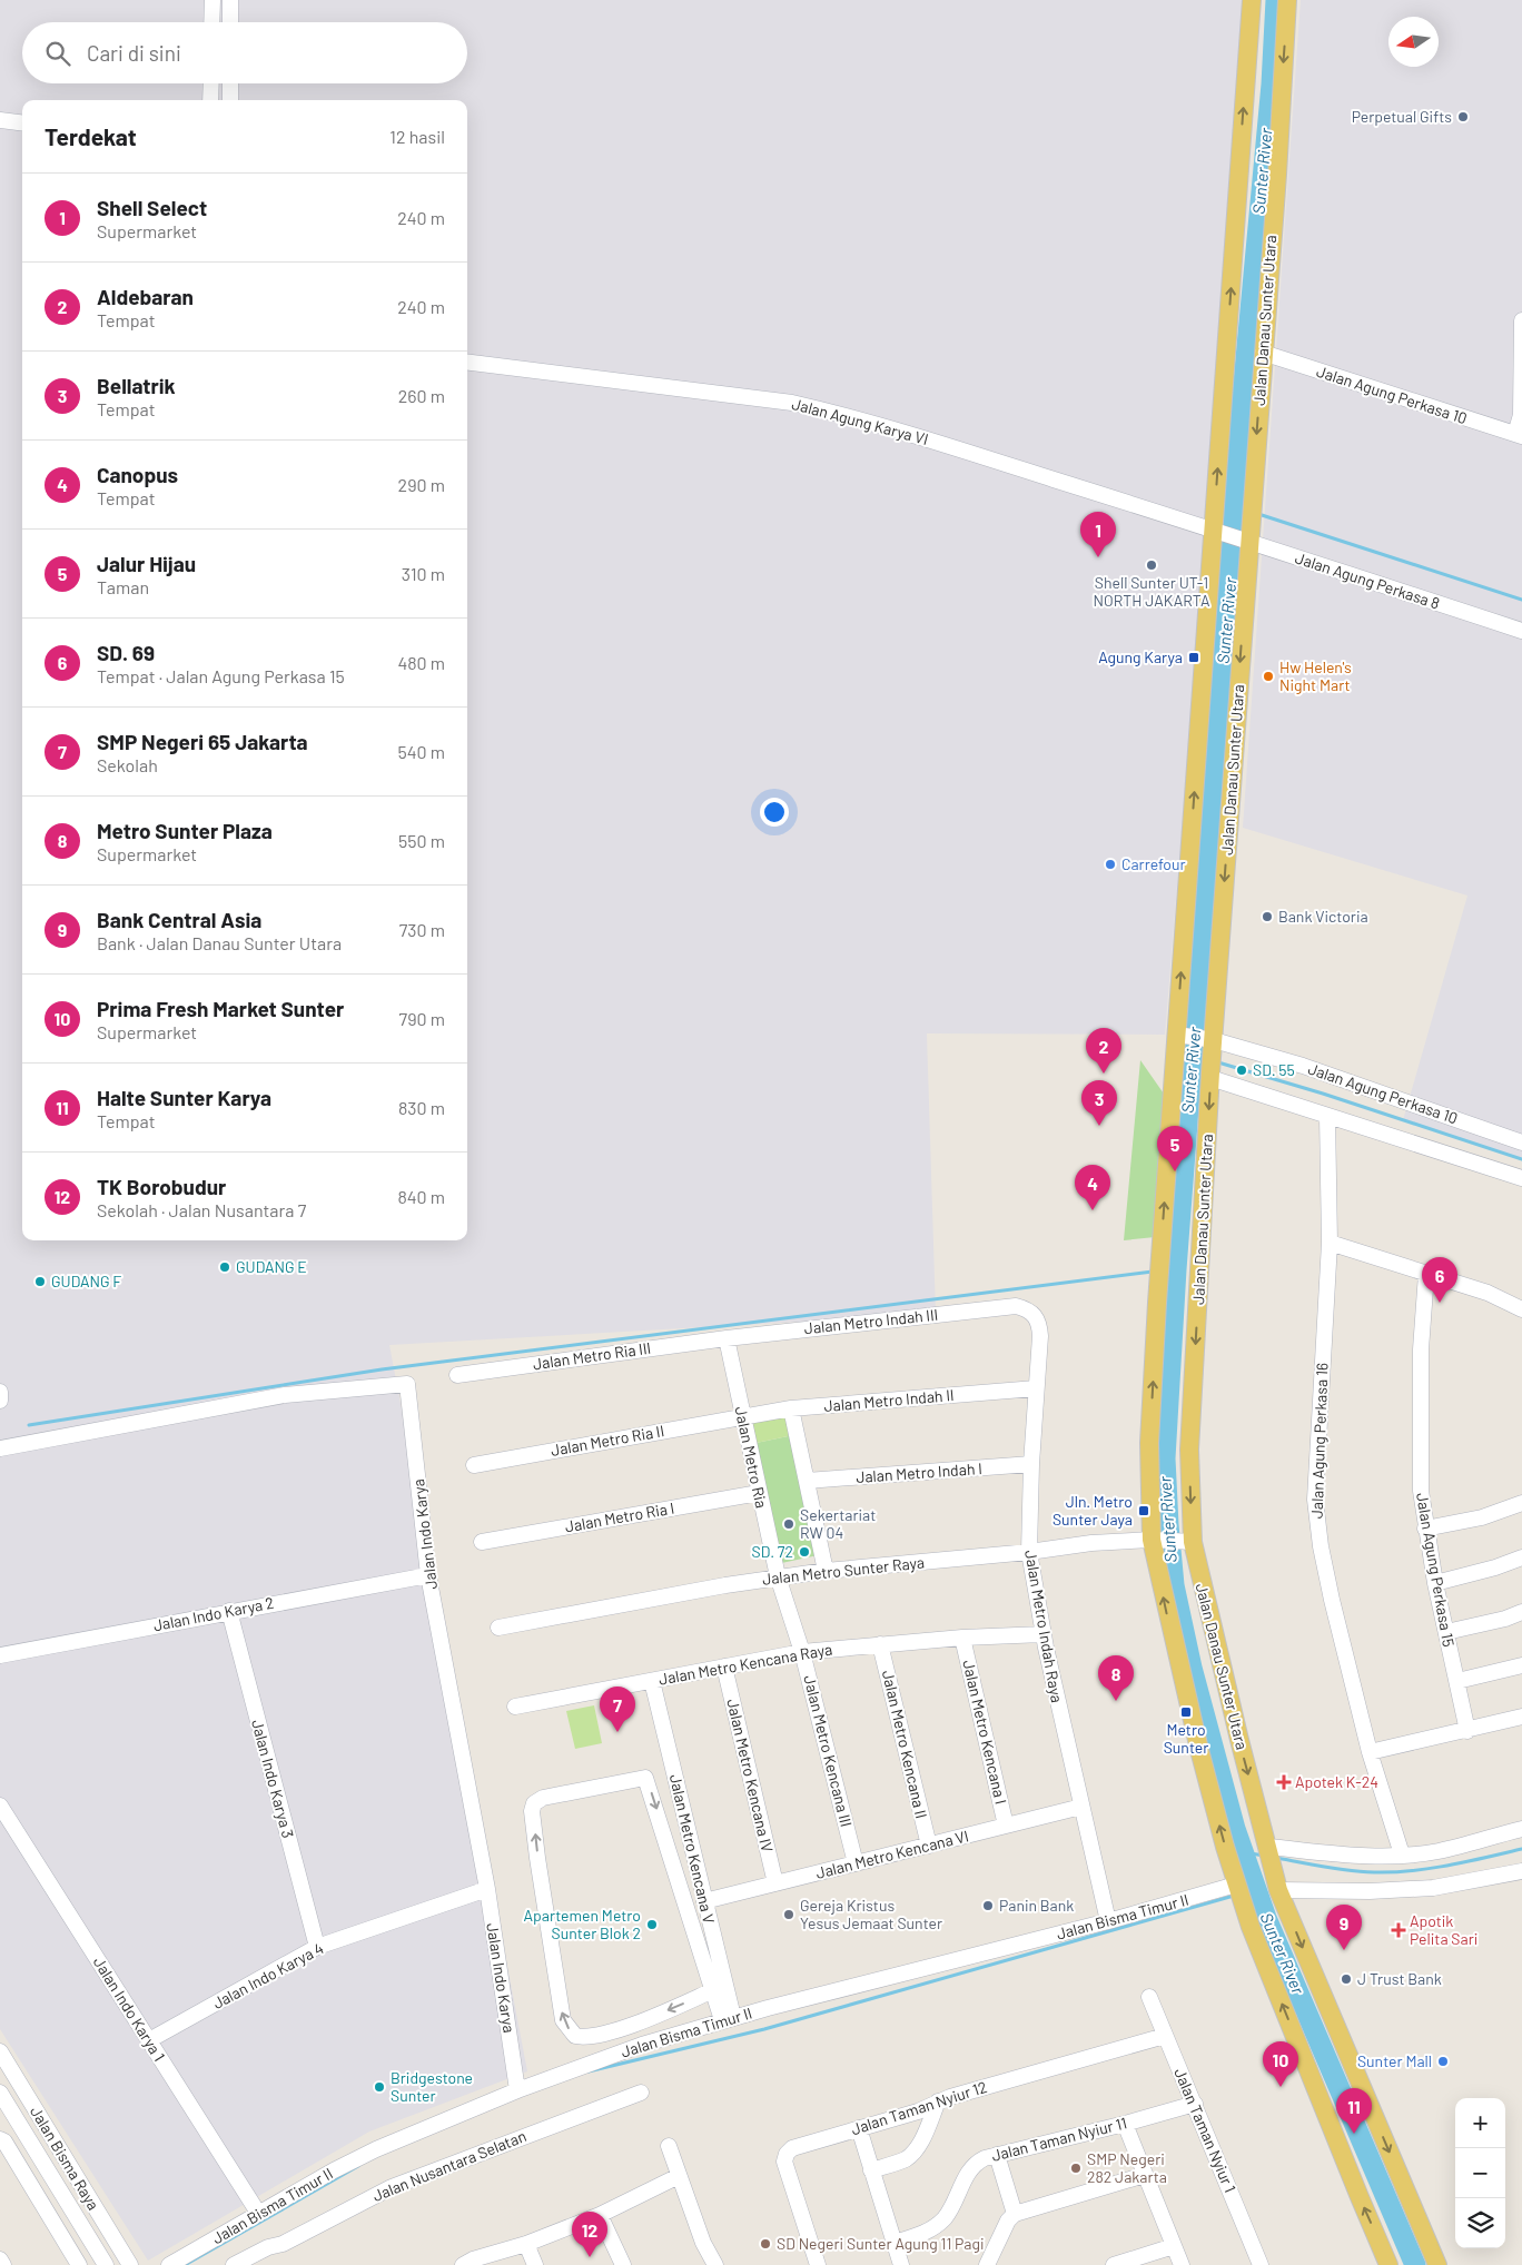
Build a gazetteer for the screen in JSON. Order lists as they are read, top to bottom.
{
  "streets": {
    "main road": ["Jalan Danau Sunter Utara"],
    "street": [
      "Jalan Agung Perkasa 10",
      "Jalan Agung Karya VI",
      "Jalan Agung Perkasa 8",
      "Jalan Metro Indah III",
      "Jalan Metro Ria III",
      "Jalan Metro Indah II",
      "Jalan Metro Ria II",
      "Jalan Agung Perkasa 16",
      "Jalan Metro Ria",
      "Jalan Metro Indah I",
      "Jalan Metro Ria I",
      "Jalan Indo Karya",
      "Jalan Agung Perkasa 15",
      "Jalan Metro Sunter Raya",
      "Jalan Indo Karya 2",
      "Jalan Metro Indah Raya",
      "Jalan Metro Kencana Raya",
      "Jalan Metro Kencana I",
      "Jalan Metro Kencana II",
      "Jalan Metro Kencana III",
      "Jalan Metro Kencana IV",
      "Jalan Indo Karya 3",
      "Jalan Metro Kencana V",
      "Jalan Metro Kencana VI",
      "Jalan Bisma Timur II",
      "Jalan Indo Karya 4",
      "Jalan Indo Karya 1",
      "Jalan Taman Nyiur 12",
      "Jalan Taman Nyiur 1",
      "Jalan Taman Nyiur 11",
      "Jalan Bisma Raya",
      "Jalan Nusantara Selatan"
    ]
  },
  "crossings": [
    ["Jalan Danau Sunter Utara", "Jalan Agung Perkasa 10"],
    ["Jalan Danau Sunter Utara", "Jalan Agung Perkasa 8"],
    ["Jalan Danau Sunter Utara", "Jalan Metro Sunter Raya"],
    ["Jalan Agung Perkasa 10", "Jalan Agung Perkasa 16"],
    ["Jalan Agung Karya VI", "Jalan Agung Perkasa 8"],
    ["Jalan Metro Indah III", "Jalan Metro Ria III"],
    ["Jalan Metro Indah III", "Jalan Metro Ria"],
    ["Jalan Metro Indah III", "Jalan Metro Indah Raya"],
    ["Jalan Metro Ria III", "Jalan Metro Ria"],
    ["Jalan Metro Indah II", "Jalan Metro Ria II"],
    ["Jalan Metro Indah II", "Jalan Metro Ria"],
    ["Jalan Metro Indah II", "Jalan Metro Indah Raya"],
    ["Jalan Metro Ria II", "Jalan Metro Ria"],
    ["Jalan Metro Ria", "Jalan Metro Ria I"],
    ["Jalan Metro Ria", "Jalan Metro Sunter Raya"],
    ["Jalan Metro Ria", "Jalan Metro Kencana III"],
    ["Jalan Metro Indah I", "Jalan Metro Indah Raya"],
    ["Jalan Indo Karya", "Jalan Indo Karya 2"],
    ["Jalan Indo Karya", "Jalan Bisma Timur II"],
    ["Jalan Indo Karya", "Jalan Indo Karya 4"],
    ["Jalan Metro Sunter Raya", "Jalan Metro Indah Raya"],
    ["Jalan Metro Sunter Raya", "Jalan Metro Kencana III"],
    ["Jalan Indo Karya 2", "Jalan Indo Karya 3"],
    ["Jalan Metro Indah Raya", "Jalan Metro Kencana Raya"],
    ["Jalan Metro Indah Raya", "Jalan Metro Kencana VI"],
    ["Jalan Metro Indah Raya", "Jalan Bisma Timur II"],
    ["Jalan Metro Kencana Raya", "Jalan Metro Kencana I"],
    ["Jalan Metro Kencana Raya", "Jalan Metro Kencana II"],
    ["Jalan Metro Kencana Raya", "Jalan Metro Kencana III"],
    ["Jalan Metro Kencana Raya", "Jalan Metro Kencana IV"],
    ["Jalan Metro Kencana Raya", "Jalan Metro Kencana V"],
    ["Jalan Metro Kencana I", "Jalan Metro Kencana VI"],
    ["Jalan Metro Kencana II", "Jalan Metro Kencana VI"],
    ["Jalan Metro Kencana III", "Jalan Metro Kencana VI"],
    ["Jalan Metro Kencana IV", "Jalan Metro Kencana VI"],
    ["Jalan Indo Karya 3", "Jalan Indo Karya 4"],
    ["Jalan Metro Kencana V", "Jalan Metro Kencana VI"],
    ["Jalan Metro Kencana V", "Jalan Bisma Timur II"],
    ["Jalan Bisma Timur II", "Jalan Indo Karya 1"],
    ["Jalan Indo Karya 4", "Jalan Indo Karya 1"],
    ["Jalan Taman Nyiur 12", "Jalan Taman Nyiur 1"],
    ["Jalan Taman Nyiur 1", "Jalan Taman Nyiur 11"]
  ],
  "water": ["Sunter River"],
  "places": {
    "other": [
      "Perpetual Gifts",
      "Shell Sunter UT-1 NORTH JAKARTA",
      "Hw Helen's Night Mart",
      "Carrefour",
      "Bank Victoria",
      "SD. 55",
      "GUDANG E",
      "GUDANG F",
      "Sekertariat RW 04",
      "SD. 72",
      "Panin Bank",
      "Gereja Kristus Yesus Jemaat Sunter",
      "Apartemen Metro Sunter Blok 2",
      "J Trust Bank",
      "Sunter Mall",
      "Bridgestone Sunter",
      "SMP Negeri 282 Jakarta",
      "SD Negeri Sunter Agung 11 Pagi"
    ],
    "transit": ["Agung Karya", "Jln. Metro Sunter Jaya", "Metro Sunter"],
    "health": ["Apotek K-24", "Apotik Pelita Sari"]
  },
  "north": "left",
  "page": {
    "search": "Cari di sini",
    "heading": ["Terdekat", "12 hasil"],
    "list": [
      {
        "mark": "1",
        "name": "Shell Select",
        "note": "Supermarket",
        "value": "240 m"
      },
      {
        "mark": "2",
        "name": "Aldebaran",
        "note": "Tempat",
        "value": "240 m"
      },
      {
        "mark": "3",
        "name": "Bellatrik",
        "note": "Tempat",
        "value": "260 m"
      },
      {
        "mark": "4",
        "name": "Canopus",
        "note": "Tempat",
        "value": "290 m"
      },
      {
        "mark": "5",
        "name": "Jalur Hijau",
        "note": "Taman",
        "value": "310 m"
      },
      {
        "mark": "6",
        "name": "SD. 69",
        "note": "Tempat · Jalan Agung Perkasa 15",
        "value": "480 m"
      },
      {
        "mark": "7",
        "name": "SMP Negeri 65 Jakarta",
        "note": "Sekolah",
        "value": "540 m"
      },
      {
        "mark": "8",
        "name": "Metro Sunter Plaza",
        "note": "Supermarket",
        "value": "550 m"
      },
      {
        "mark": "9",
        "name": "Bank Central Asia",
        "note": "Bank · Jalan Danau Sunter Utara",
        "value": "730 m"
      },
      {
        "mark": "10",
        "name": "Prima Fresh Market Sunter",
        "note": "Supermarket",
        "value": "790 m"
      },
      {
        "mark": "11",
        "name": "Halte Sunter Karya",
        "note": "Tempat",
        "value": "830 m"
      },
      {
        "mark": "12",
        "name": "TK Borobudur",
        "note": "Sekolah · Jalan Nusantara 7",
        "value": "840 m"
      }
    ],
    "pins": [
      "1",
      "2",
      "3",
      "5",
      "4",
      "6",
      "8",
      "7",
      "9",
      "10",
      "11",
      "12"
    ],
    "map_buttons": ["+", "−"]
  }
}
